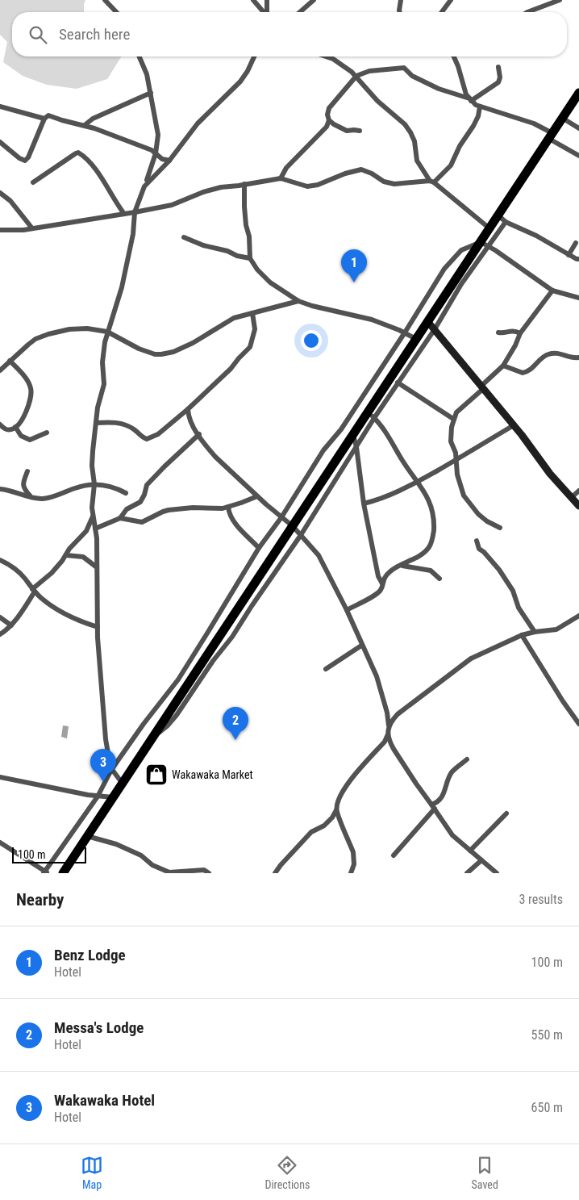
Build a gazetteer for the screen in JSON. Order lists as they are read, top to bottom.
{
  "places": {
    "shop": ["Wakawaka Market"]
  },
  "scale_bar": "100 m",
  "page": {
    "search": "Search here",
    "pins": ["1", "2", "3"],
    "scale": "100 m",
    "heading": ["Nearby", "3 results"],
    "list": [
      {
        "mark": "1",
        "name": "Benz Lodge",
        "note": "Hotel",
        "value": "100 m"
      },
      {
        "mark": "2",
        "name": "Messa's Lodge",
        "note": "Hotel",
        "value": "550 m"
      },
      {
        "mark": "3",
        "name": "Wakawaka Hotel",
        "note": "Hotel",
        "value": "650 m"
      }
    ],
    "nav": ["Map", "Directions", "Saved"]
  }
}
